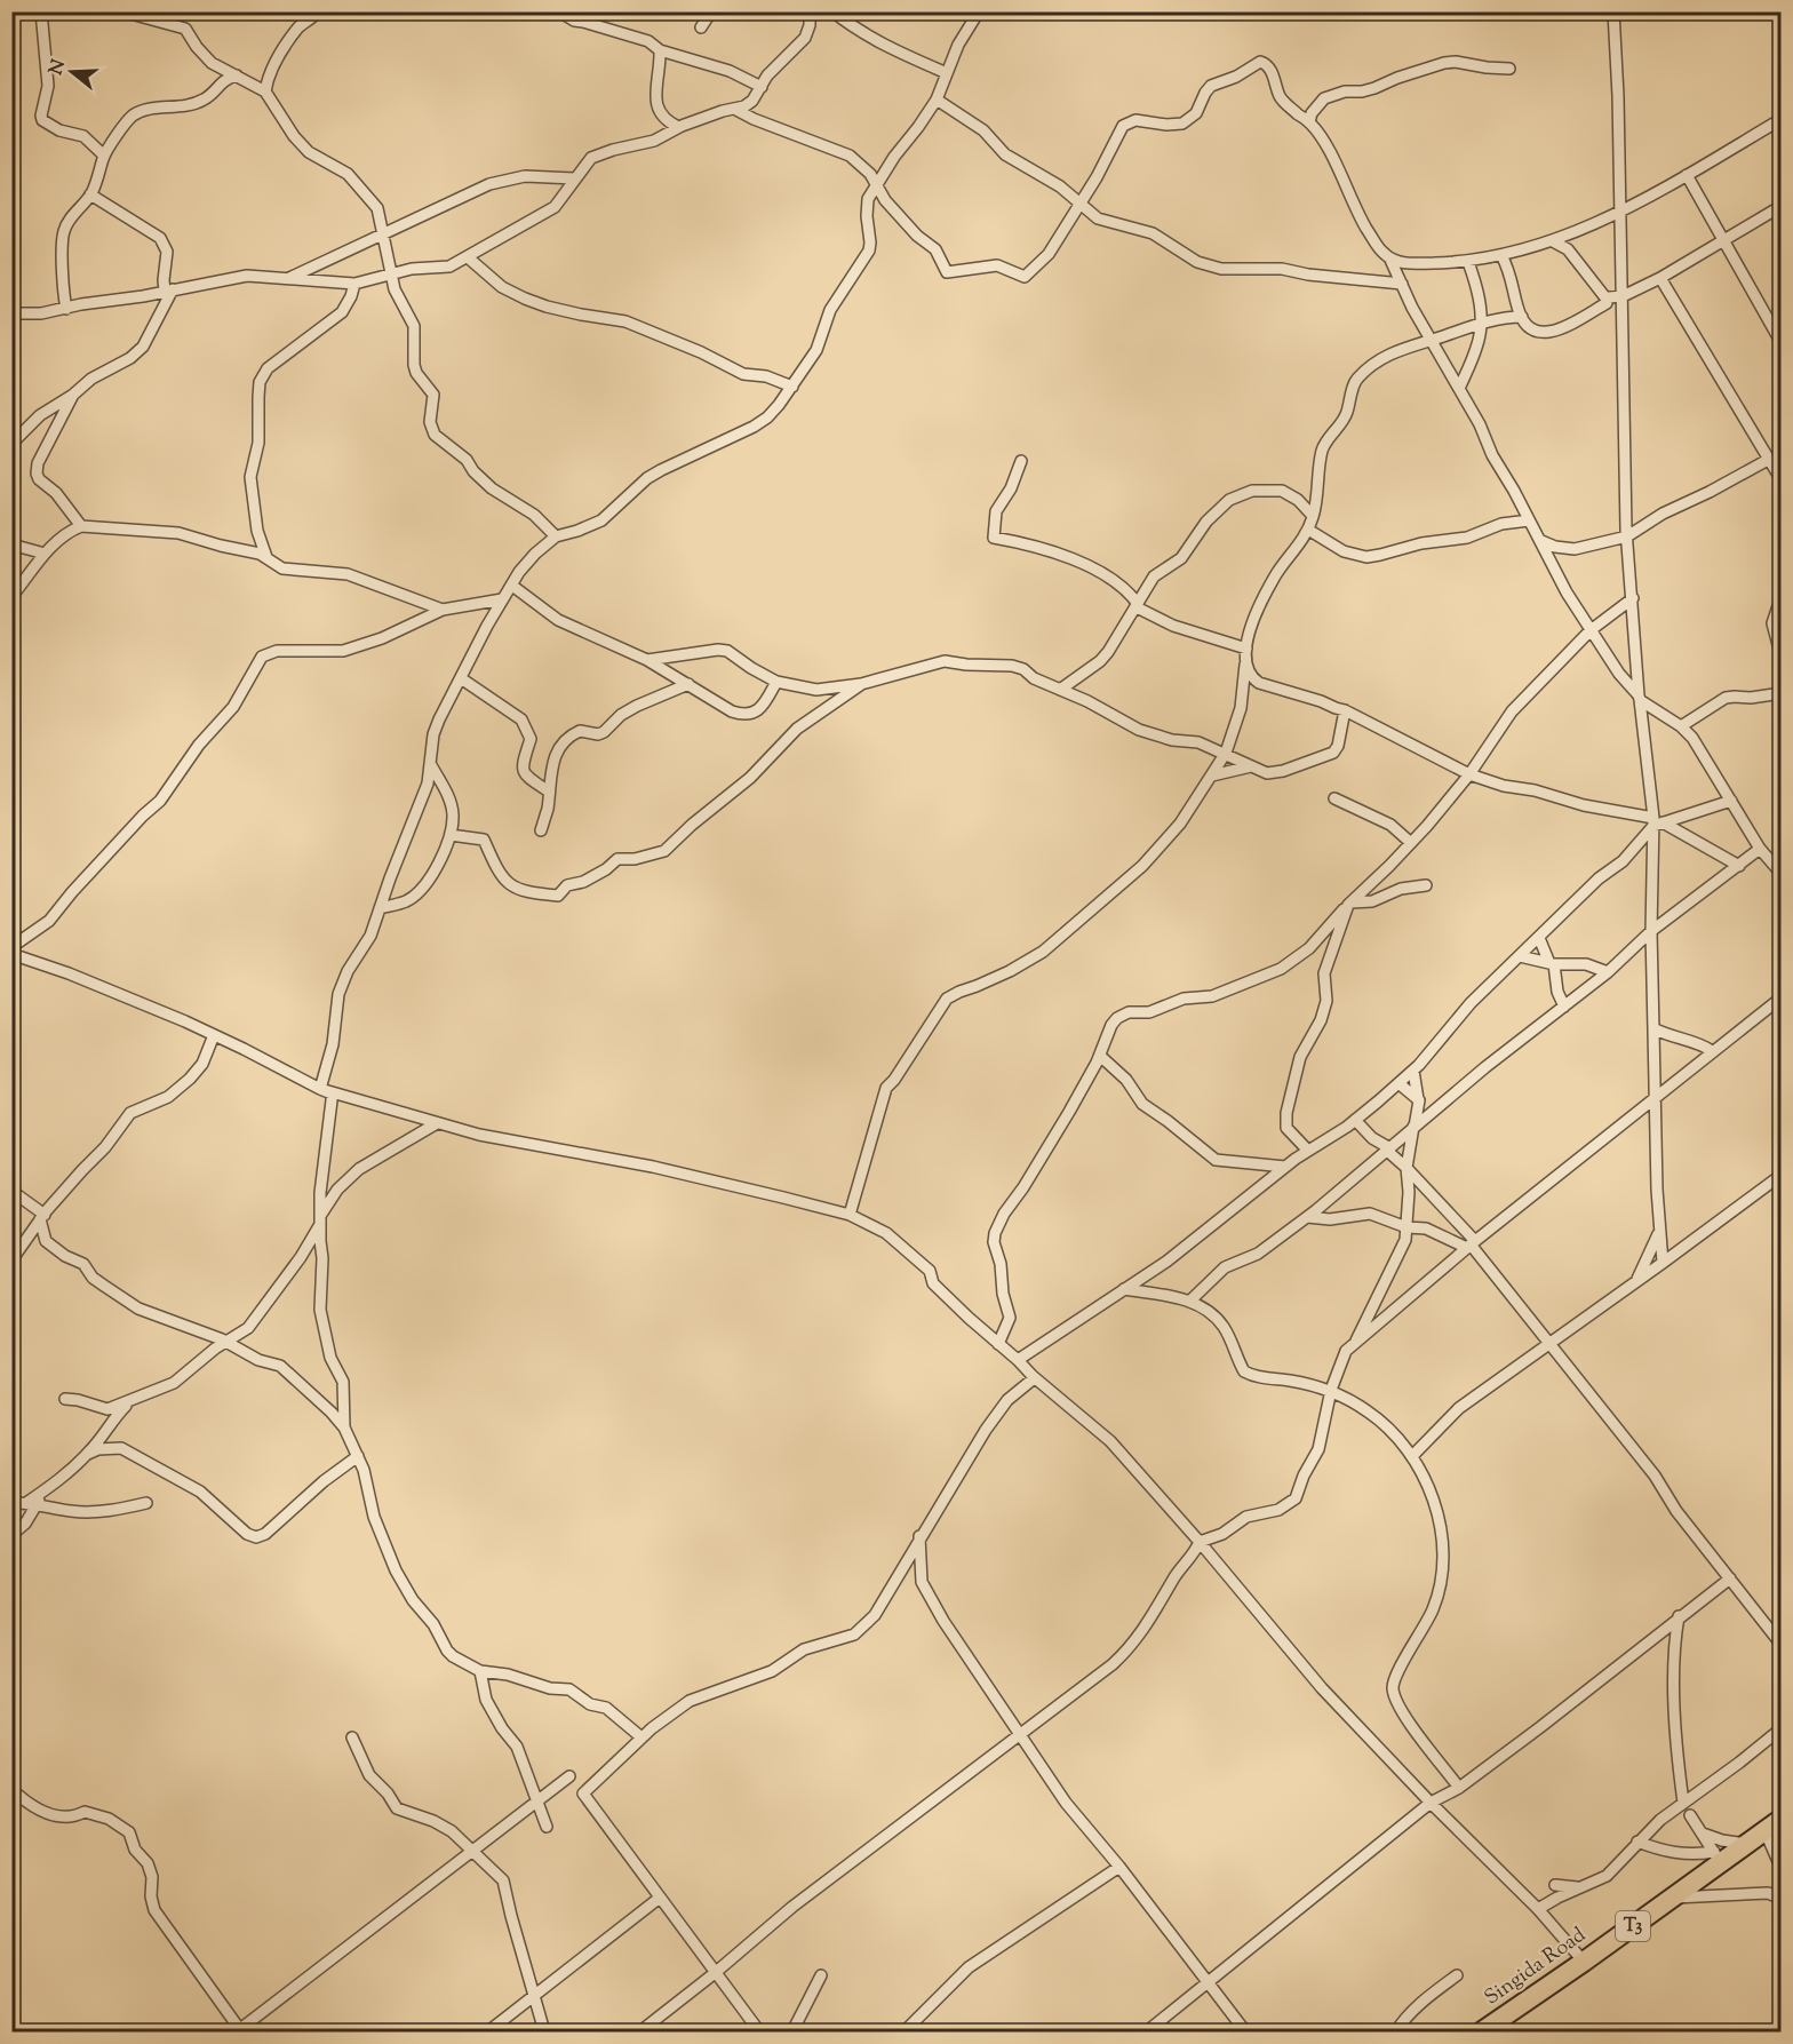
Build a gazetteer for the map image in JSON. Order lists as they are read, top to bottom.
{
  "streets": {
    "highway": ["T3", "Singida Road"]
  },
  "north": "left"
}
